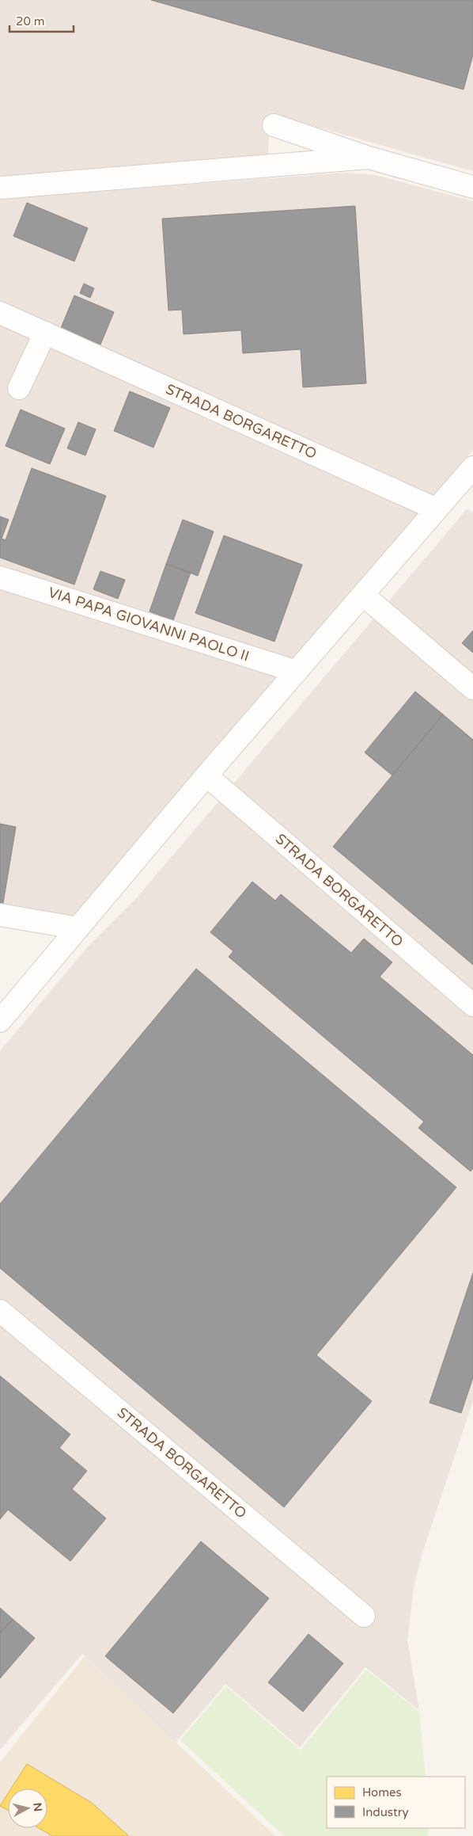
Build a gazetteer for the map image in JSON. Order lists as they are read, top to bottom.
{
  "streets": {
    "street": ["STRADA BORGARETTO", "VIA PAPA GIOVANNI PAOLO II"]
  },
  "legend": ["Homes", "Industry"],
  "scale_bar": "20 m",
  "north": "right"
}
